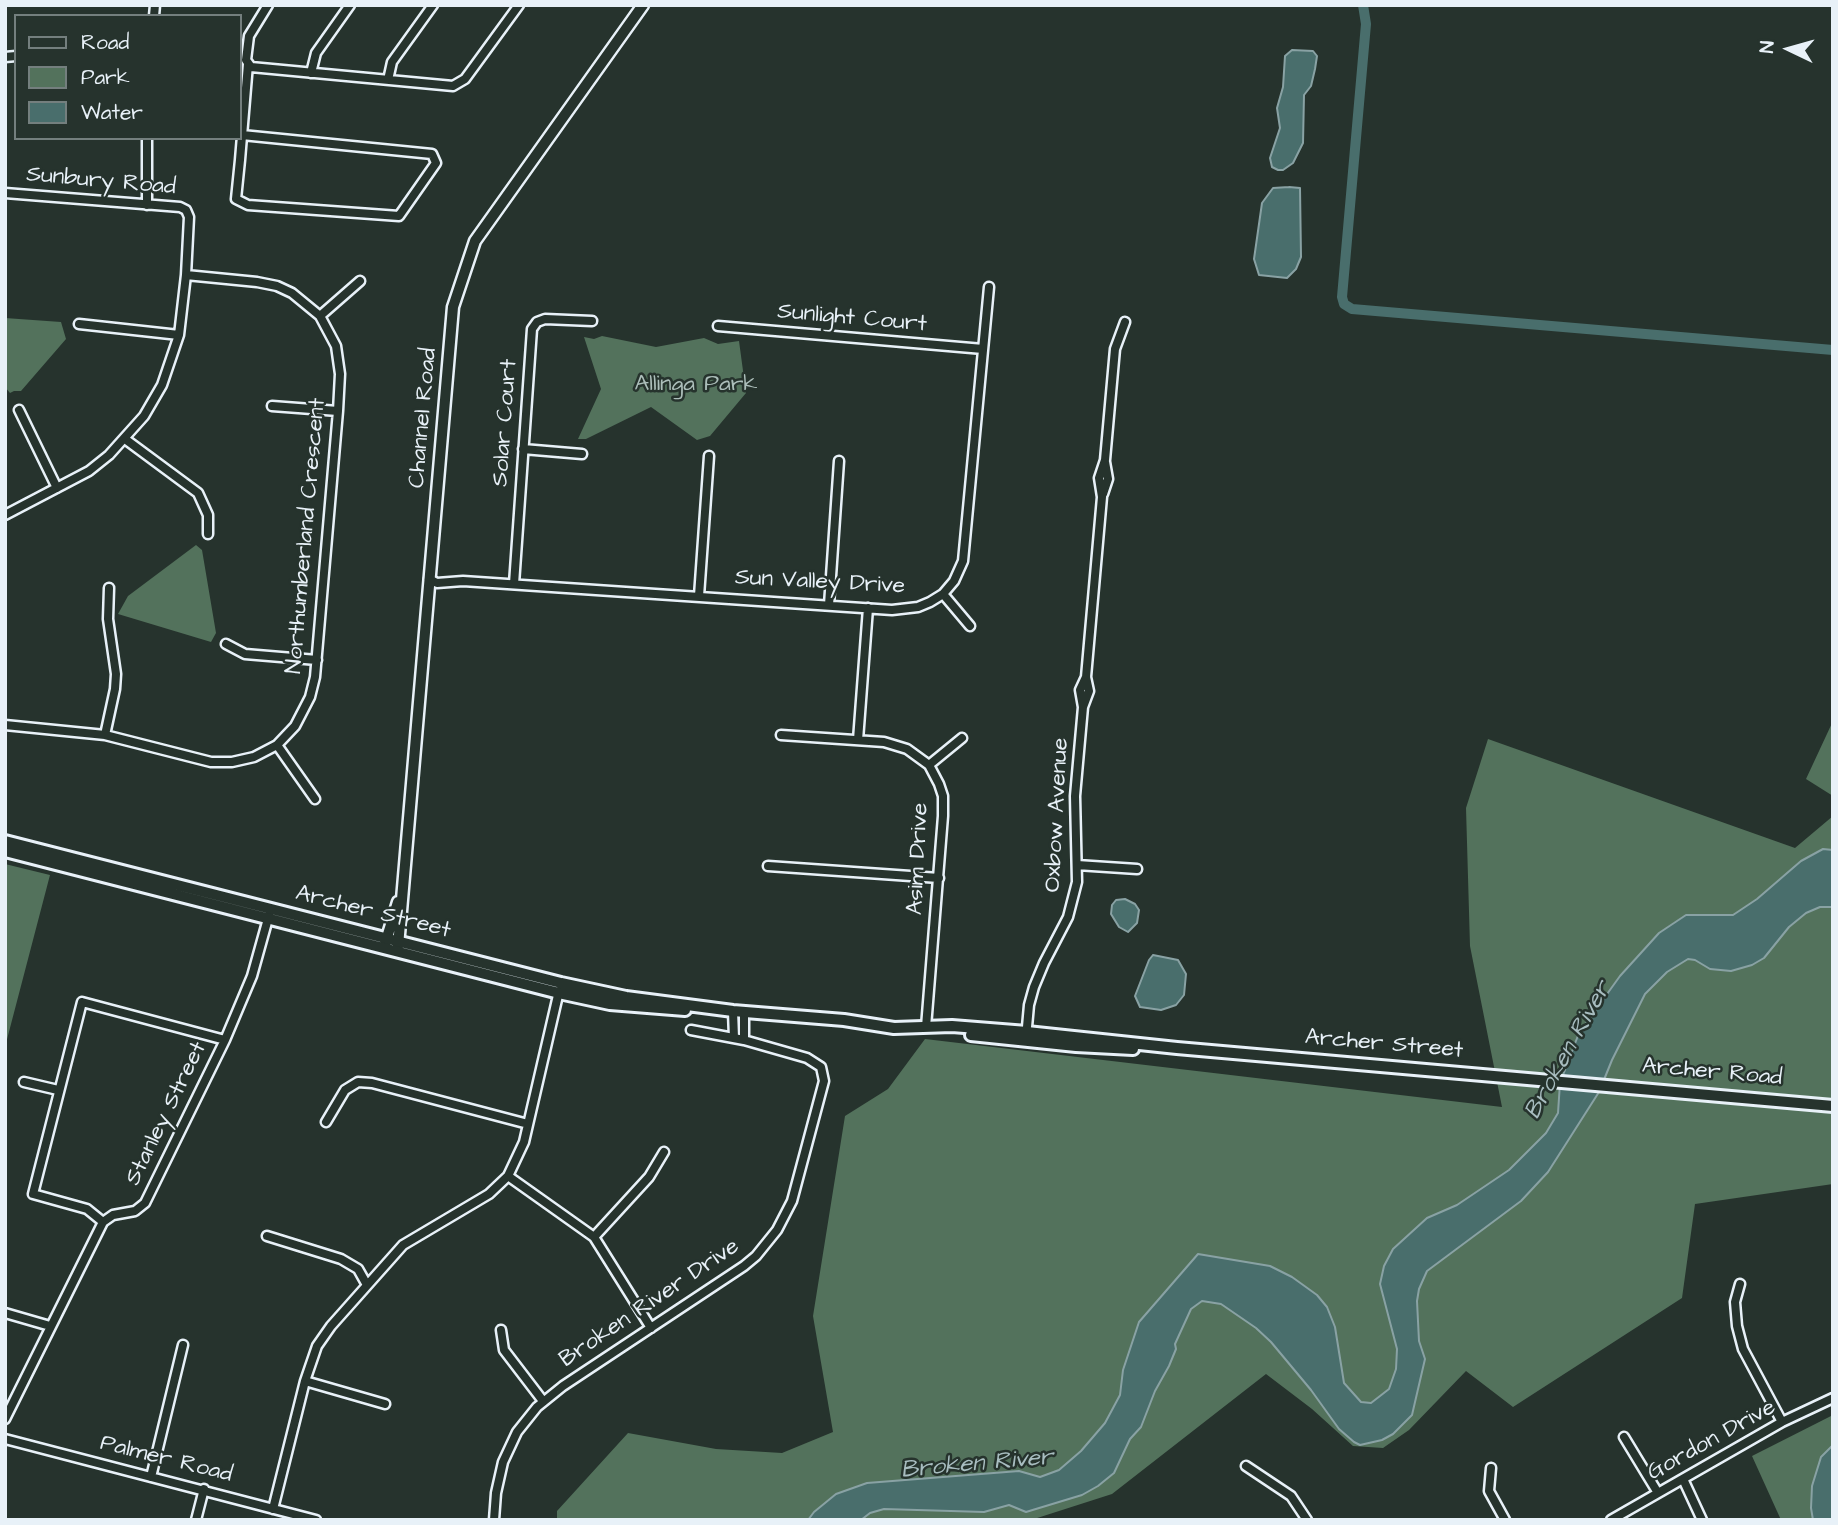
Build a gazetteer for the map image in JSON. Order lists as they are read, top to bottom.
{
  "streets": {
    "main road": ["Archer Street", "Archer Road"],
    "street": [
      "Sunbury Road",
      "Sunlight Court",
      "Channel Road",
      "Solar Court",
      "Northumberland Crescent",
      "Sun Valley Drive",
      "Oxbow Avenue",
      "Asim Drive",
      "Stanley Street",
      "Broken River Drive",
      "Gordon Drive",
      "Palmer Road"
    ]
  },
  "crossings": [
    ["Sunbury Road", "Northumberland Crescent"],
    ["Channel Road", "Sun Valley Drive"],
    ["Channel Road", "Archer Street"],
    ["Solar Court", "Sun Valley Drive"],
    ["Oxbow Avenue", "Archer Street"],
    ["Asim Drive", "Archer Street"],
    ["Archer Street", "Archer Road"],
    ["Archer Street", "Stanley Street"]
  ],
  "water": ["Broken River"],
  "parks": ["Allinga Park"],
  "legend": ["Road", "Park", "Water"],
  "north": "left"
}
